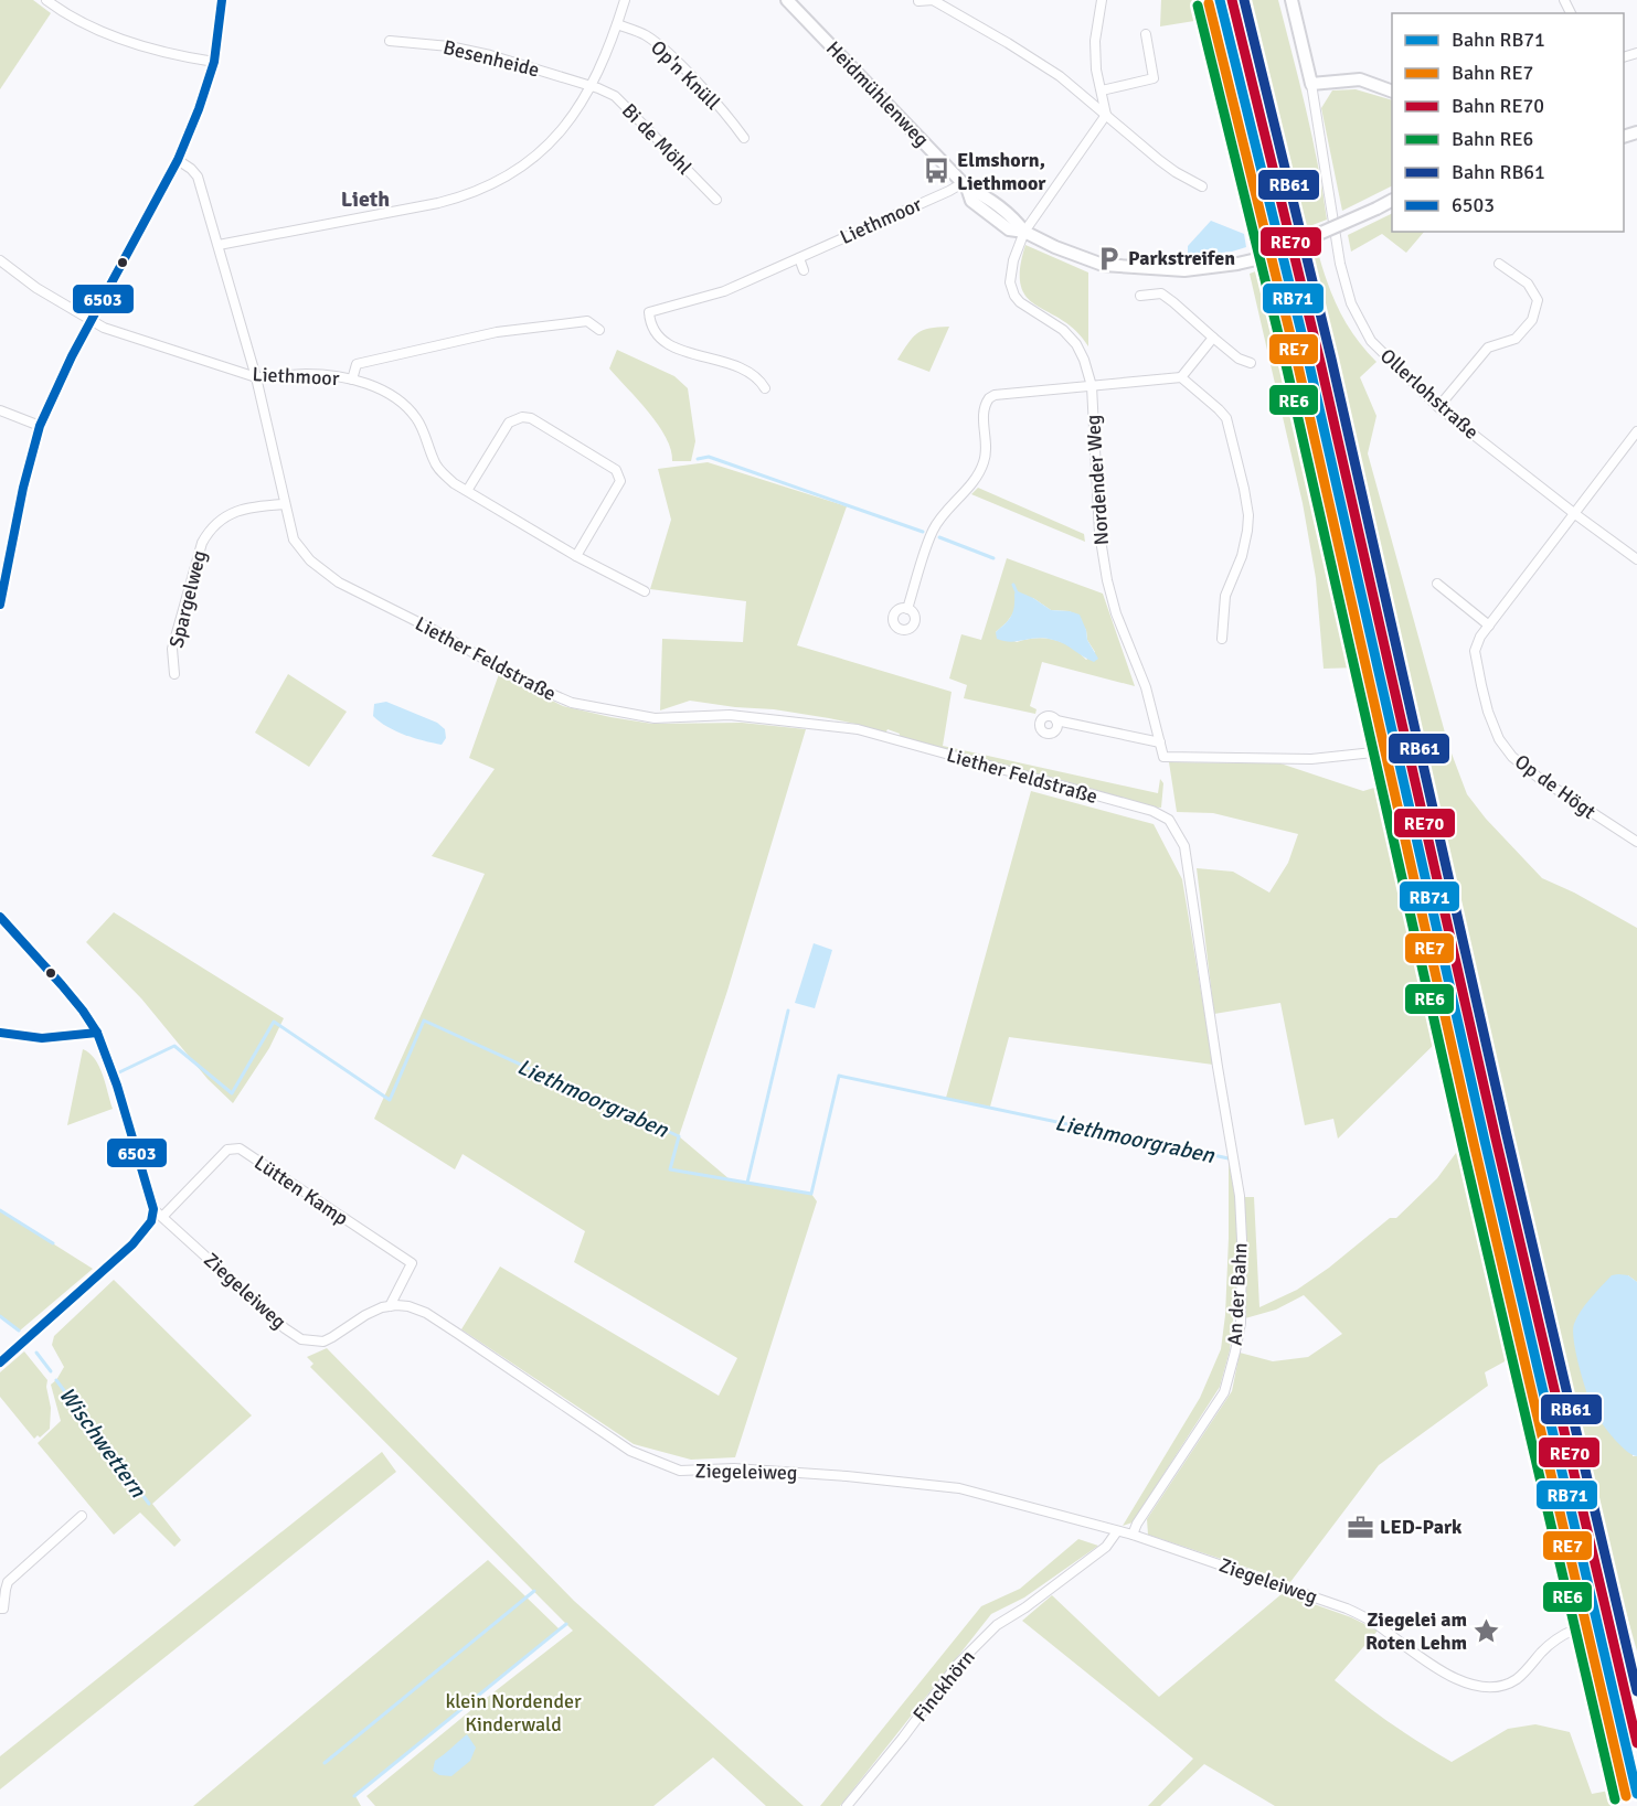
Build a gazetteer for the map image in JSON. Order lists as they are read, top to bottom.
{
  "streets": {
    "street": [
      "Besenheide",
      "Op'n Knüll",
      "Heidmühlenweg",
      "Bi de Möhl",
      "Liethmoor",
      "Ollerlohstraße",
      "Nordender Weg",
      "Spargelweg",
      "Liether Feldstraße",
      "Op de Högt",
      "Lütten Kamp",
      "Ziegeleiweg",
      "An der Bahn",
      "Finckhörn"
    ]
  },
  "crossings": [
    ["Besenheide", "Bi de Möhl"],
    ["Heidmühlenweg", "Liethmoor"],
    ["Heidmühlenweg", "Nordender Weg"],
    ["Liethmoor", "Liether Feldstraße"],
    ["Ollerlohstraße", "Op de Högt"],
    ["Spargelweg", "Liether Feldstraße"],
    ["Liether Feldstraße", "An der Bahn"],
    ["Lütten Kamp", "Ziegeleiweg"],
    ["Ziegeleiweg", "An der Bahn"],
    ["Ziegeleiweg", "Finckhörn"]
  ],
  "districts": ["Lieth"],
  "water": ["Liethmoorgraben", "Wischwettern"],
  "parks": ["klein Nordender Kinderwald"],
  "places": {
    "bus stop": ["Elmshorn, Liethmoor"],
    "parking": ["Parkstreifen"],
    "office": ["LED-Park"],
    "place": ["Ziegelei am Roten Lehm"]
  },
  "lines": [
    "rail line RB71",
    "rail line RE70",
    "rail line RB61",
    "transit line 6503",
    "rail line RE7",
    "rail line RE6"
  ],
  "legend": [
    "Bahn RB71",
    "Bahn RE7",
    "Bahn RE70",
    "Bahn RE6",
    "Bahn RB61",
    "6503"
  ]
}
